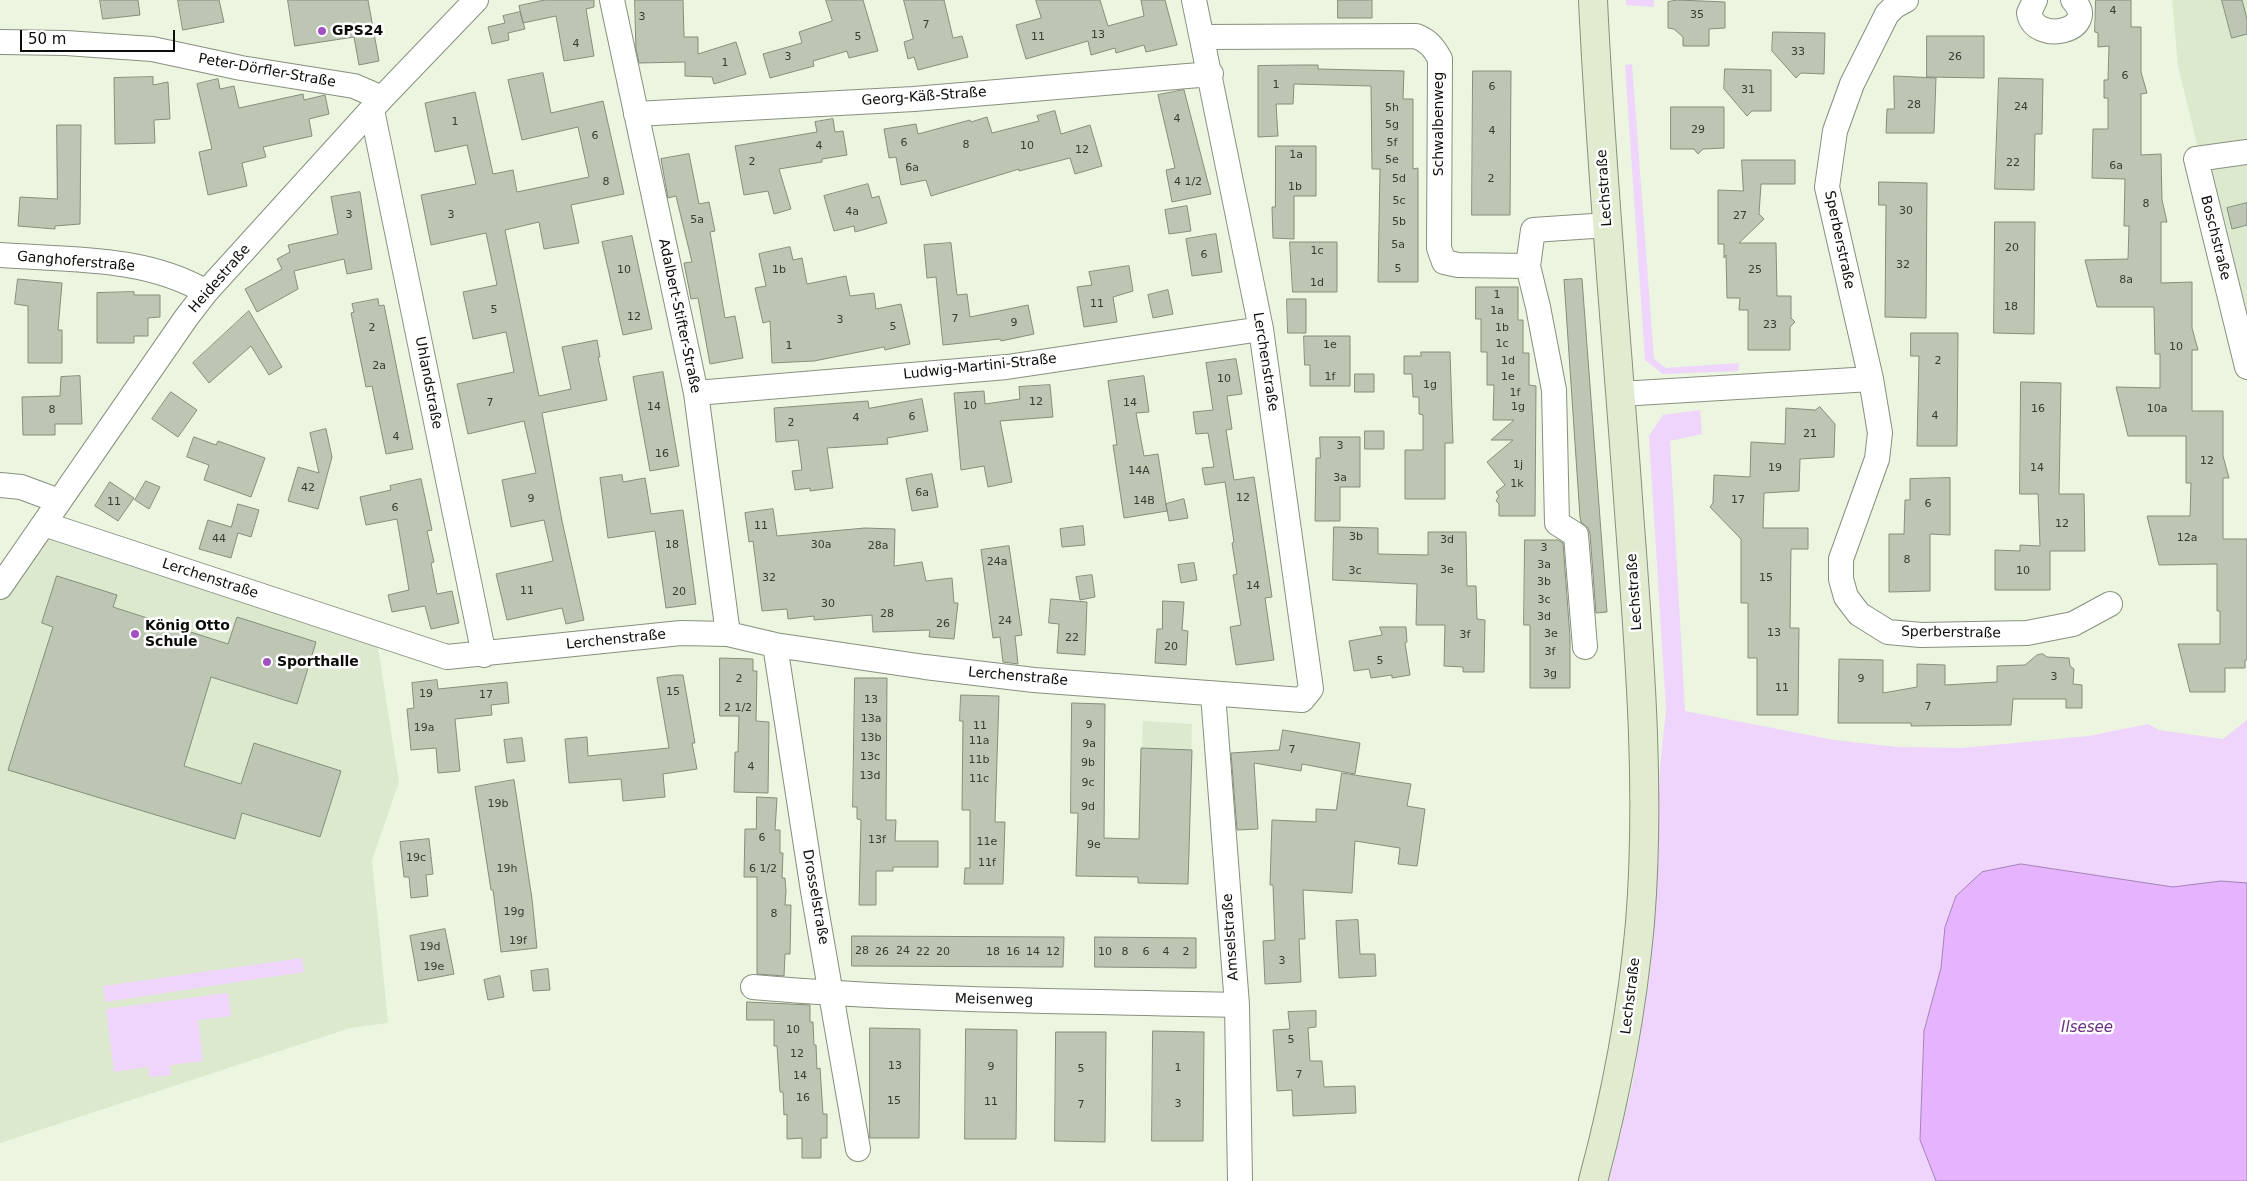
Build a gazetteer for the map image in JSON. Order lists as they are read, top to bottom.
{
  "streets": {
    "main road": ["Lechstraße"],
    "street": [
      "Peter-Dörfler-Straße",
      "Georg-Käß-Straße",
      "Schwalbenweg",
      "Boschstraße",
      "Sperberstraße",
      "Ganghoferstraße",
      "Heidestraße",
      "Adalbert-Stifter-Straße",
      "Lerchenstraße",
      "Ludwig-Martini-Straße",
      "Uhlandstraße",
      "Drosselstraße",
      "Amselstraße",
      "Meisenweg"
    ]
  },
  "crossings": [
    ["Peter-Dörfler-Straße", "Heidestraße"],
    ["Peter-Dörfler-Straße", "Uhlandstraße"],
    ["Georg-Käß-Straße", "Adalbert-Stifter-Straße"],
    ["Georg-Käß-Straße", "Lerchenstraße"],
    ["Schwalbenweg", "Lerchenstraße"],
    ["Ganghoferstraße", "Heidestraße"],
    ["Heidestraße", "Lerchenstraße"],
    ["Heidestraße", "Uhlandstraße"],
    ["Adalbert-Stifter-Straße", "Lerchenstraße"],
    ["Adalbert-Stifter-Straße", "Ludwig-Martini-Straße"],
    ["Lerchenstraße", "Ludwig-Martini-Straße"],
    ["Lerchenstraße", "Uhlandstraße"],
    ["Lerchenstraße", "Drosselstraße"],
    ["Lerchenstraße", "Amselstraße"],
    ["Drosselstraße", "Meisenweg"],
    ["Amselstraße", "Meisenweg"]
  ],
  "water": ["Ilsesee"],
  "places": ["GPS24", "König Otto Schule", "Sporthalle"],
  "house_numbers": [
    "4",
    "35",
    "3",
    "7",
    "13",
    "5",
    "11",
    "4",
    "33",
    "3",
    "26",
    "1",
    "6",
    "1",
    "6",
    "31",
    "28",
    "24",
    "5h",
    "4",
    "1",
    "5g",
    "29",
    "4",
    "6",
    "6",
    "5f",
    "8",
    "4",
    "10",
    "12",
    "1a",
    "5e",
    "2",
    "22",
    "6a",
    "6a",
    "5d",
    "2",
    "8",
    "4 1/2",
    "1b",
    "5c",
    "8",
    "30",
    "4a",
    "3",
    "3",
    "27",
    "5a",
    "5b",
    "5a",
    "20",
    "1c",
    "6",
    "32",
    "5",
    "10",
    "1b",
    "25",
    "8a",
    "1d",
    "1",
    "11",
    "18",
    "5",
    "1a",
    "12",
    "7",
    "3",
    "9",
    "23",
    "5",
    "2",
    "1b",
    "1c",
    "1e",
    "1",
    "10",
    "1d",
    "2",
    "2a",
    "1f",
    "1e",
    "10",
    "1g",
    "1f",
    "12",
    "7",
    "14",
    "10",
    "14",
    "1g",
    "16",
    "10a",
    "8",
    "4",
    "6",
    "4",
    "2",
    "21",
    "4",
    "3",
    "16",
    "12",
    "1j",
    "19",
    "14",
    "14A",
    "3a",
    "1k",
    "42",
    "6a",
    "12",
    "9",
    "17",
    "14B",
    "11",
    "6",
    "6",
    "12",
    "11",
    "3b",
    "12a",
    "44",
    "3d",
    "18",
    "30a",
    "28a",
    "3",
    "8",
    "24a",
    "3a",
    "3e",
    "3c",
    "10",
    "32",
    "15",
    "3b",
    "14",
    "11",
    "20",
    "3c",
    "30",
    "28",
    "3d",
    "24",
    "26",
    "13",
    "3e",
    "3f",
    "22",
    "20",
    "3f",
    "5",
    "3g",
    "3",
    "2",
    "9",
    "11",
    "15",
    "19",
    "17",
    "13",
    "7",
    "2 1/2",
    "13a",
    "9",
    "11",
    "19a",
    "13b",
    "11a",
    "9a",
    "7",
    "13c",
    "11b",
    "9b",
    "4",
    "13d",
    "11c",
    "9c",
    "19b",
    "9d",
    "6",
    "13f",
    "11e",
    "9e",
    "19c",
    "11f",
    "19h",
    "6 1/2",
    "19g",
    "8",
    "19f",
    "19d",
    "28",
    "24",
    "26",
    "22",
    "20",
    "18",
    "16",
    "14",
    "12",
    "10",
    "8",
    "6",
    "4",
    "2",
    "3",
    "19e",
    "10",
    "5",
    "12",
    "13",
    "9",
    "1",
    "5",
    "7",
    "14",
    "16",
    "15",
    "11",
    "3",
    "7"
  ],
  "scale_bar": "50 m"
}
